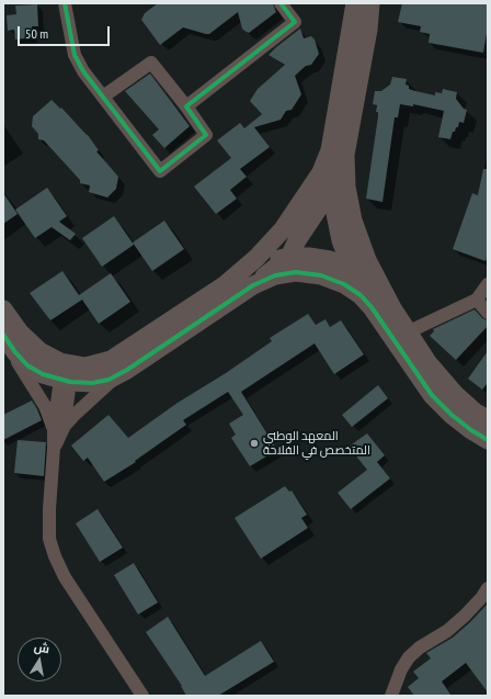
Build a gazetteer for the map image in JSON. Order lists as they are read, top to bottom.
{
  "places": ["المعهد الوطني المتخصص في الفلاحة"],
  "scale_bar": "50 m",
  "north": "top"
}
